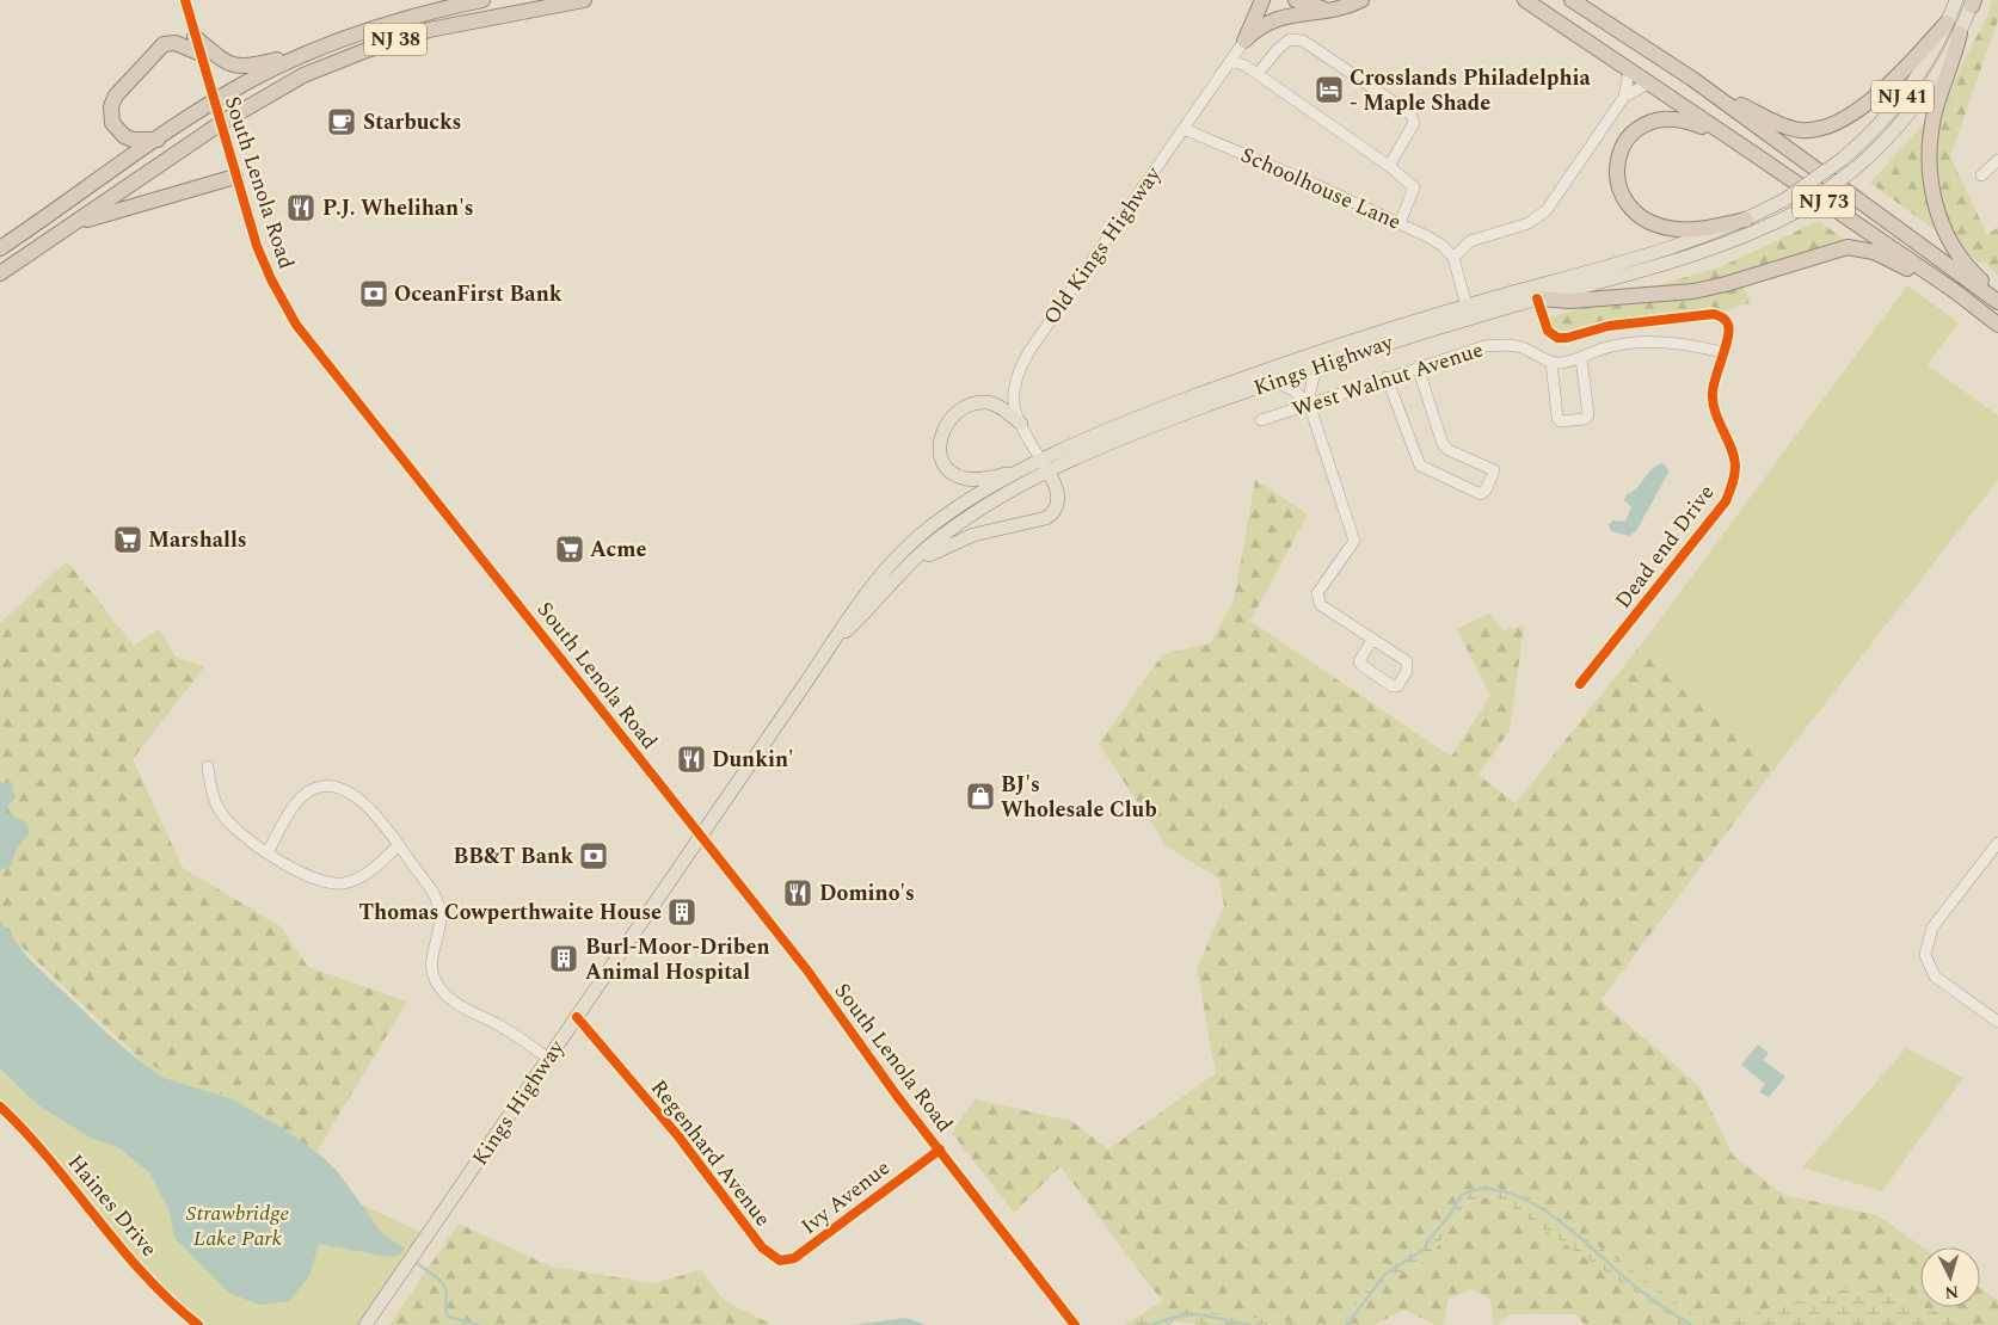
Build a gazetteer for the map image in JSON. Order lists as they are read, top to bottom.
{
  "streets": {
    "highway": ["NJ 38", "NJ 73"],
    "main road": ["NJ 41", "Kings Highway"],
    "street": [
      "South Lenola Road",
      "Schoolhouse Lane",
      "Old Kings Highway",
      "West Walnut Avenue",
      "Dead end Drive",
      "Regenhard Avenue",
      "Ivy Avenue",
      "Haines Drive"
    ]
  },
  "crossings": [
    ["NJ 38", "South Lenola Road"],
    ["NJ 41", "Old Kings Highway"],
    ["NJ 41", "Kings Highway"],
    ["South Lenola Road", "Kings Highway"],
    ["South Lenola Road", "Ivy Avenue"],
    ["Schoolhouse Lane", "Old Kings Highway"],
    ["Old Kings Highway", "Kings Highway"],
    ["Kings Highway", "Dead end Drive"],
    ["Kings Highway", "Regenhard Avenue"],
    ["Regenhard Avenue", "Ivy Avenue"]
  ],
  "parks": ["Strawbridge Lake Park"],
  "places": {
    "hotel": ["Crosslands Philadelphia - Maple Shade"],
    "cafe": ["Starbucks"],
    "restaurant": ["P.J. Whelihan's", "Dunkin'", "Domino's"],
    "bank": ["OceanFirst Bank", "BB&T Bank"],
    "supermarket": ["Marshalls", "Acme"],
    "shop": ["BJ's Wholesale Club"],
    "building": ["Thomas Cowperthwaite House", "Burl-Moor-Driben Animal Hospital"]
  },
  "north": "bottom"
}
